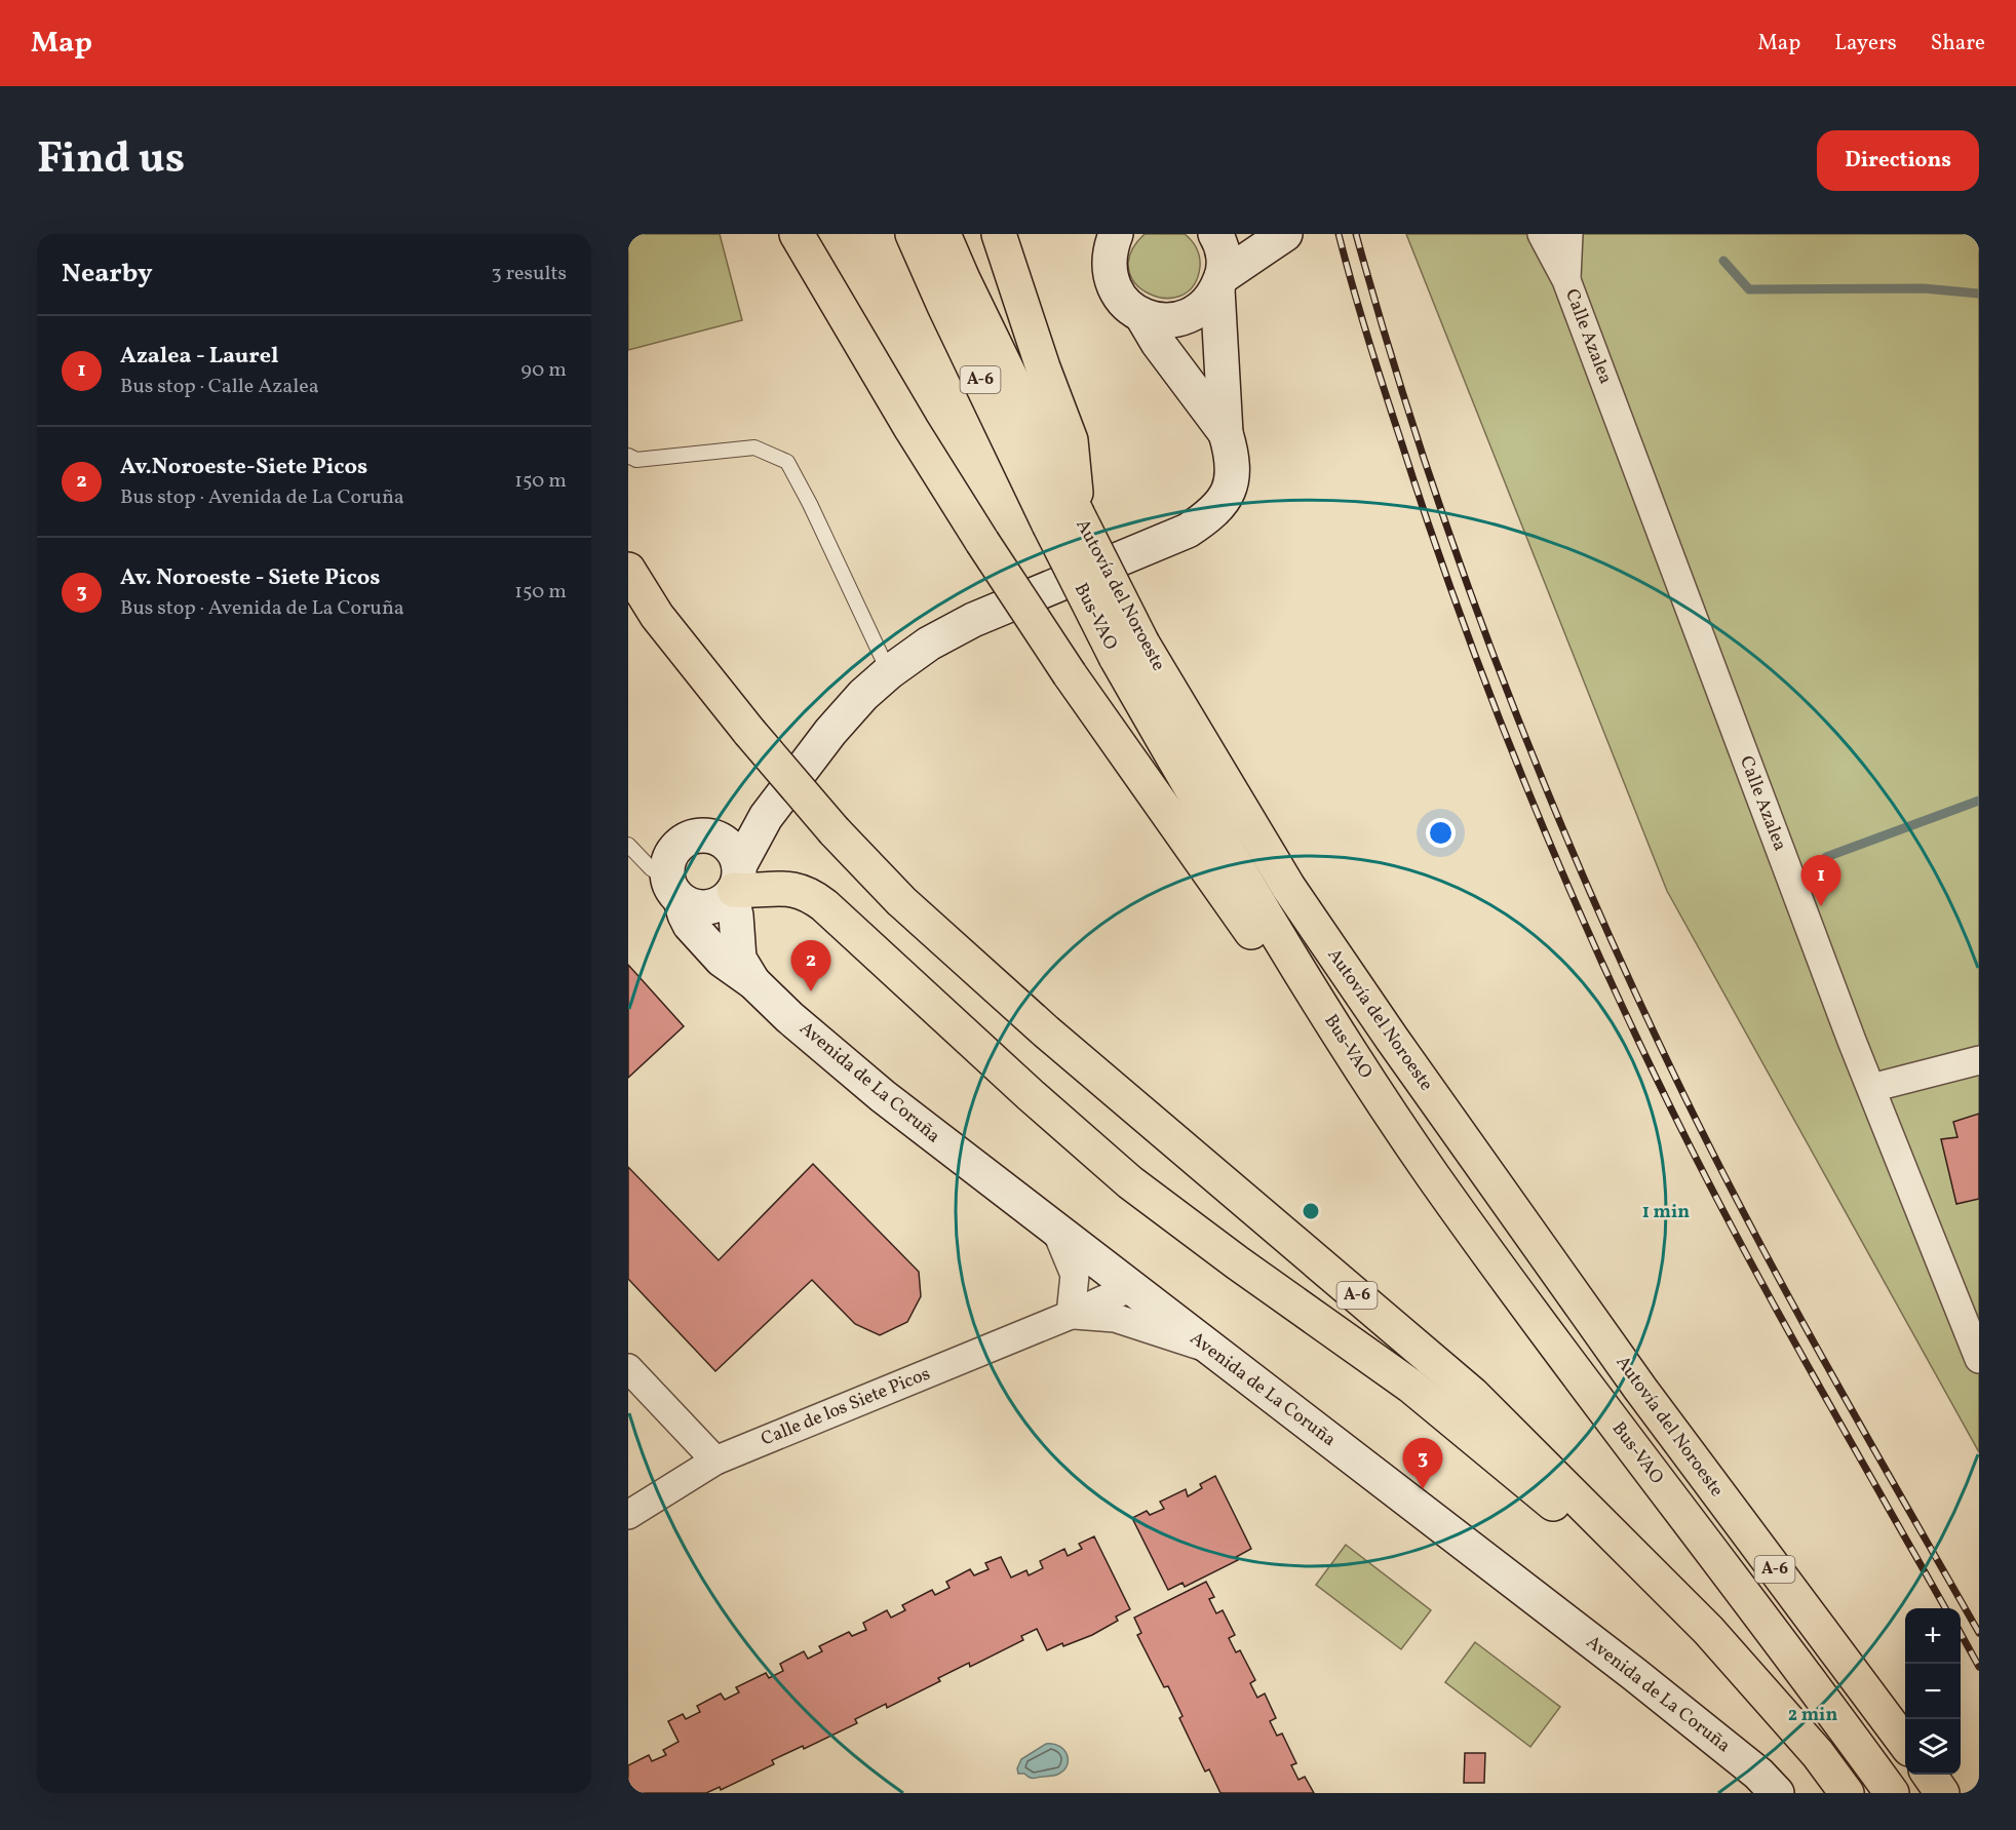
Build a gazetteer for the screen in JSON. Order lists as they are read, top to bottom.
{
  "streets": {
    "highway": ["A-6", "Autovía del Noroeste", "Bus-VAO"],
    "street": ["Calle Azalea", "Avenida de La Coruña", "Calle de los Siete Picos"]
  },
  "crossings": [
    ["Autovía del Noroeste", "Bus-VAO"],
    ["Avenida de La Coruña", "Calle de los Siete Picos"]
  ],
  "page": {
    "header": "Map",
    "nav": ["Map", "Layers", "Share"],
    "title": "Find us",
    "buttons": "Directions",
    "heading": ["Nearby", "3 results"],
    "list": [
      {
        "mark": "1",
        "name": "Azalea - Laurel",
        "note": "Bus stop · Calle Azalea",
        "value": "90 m"
      },
      {
        "mark": "2",
        "name": "Av.Noroeste-Siete Picos",
        "note": "Bus stop · Avenida de La Coruña",
        "value": "150 m"
      },
      {
        "mark": "3",
        "name": "Av. Noroeste - Siete Picos",
        "note": "Bus stop · Avenida de La Coruña",
        "value": "150 m"
      }
    ],
    "pins": ["1", "2", "3"],
    "map_buttons": ["+", "−"]
  },
  "rings": ["1 min", "2 min"]
}
